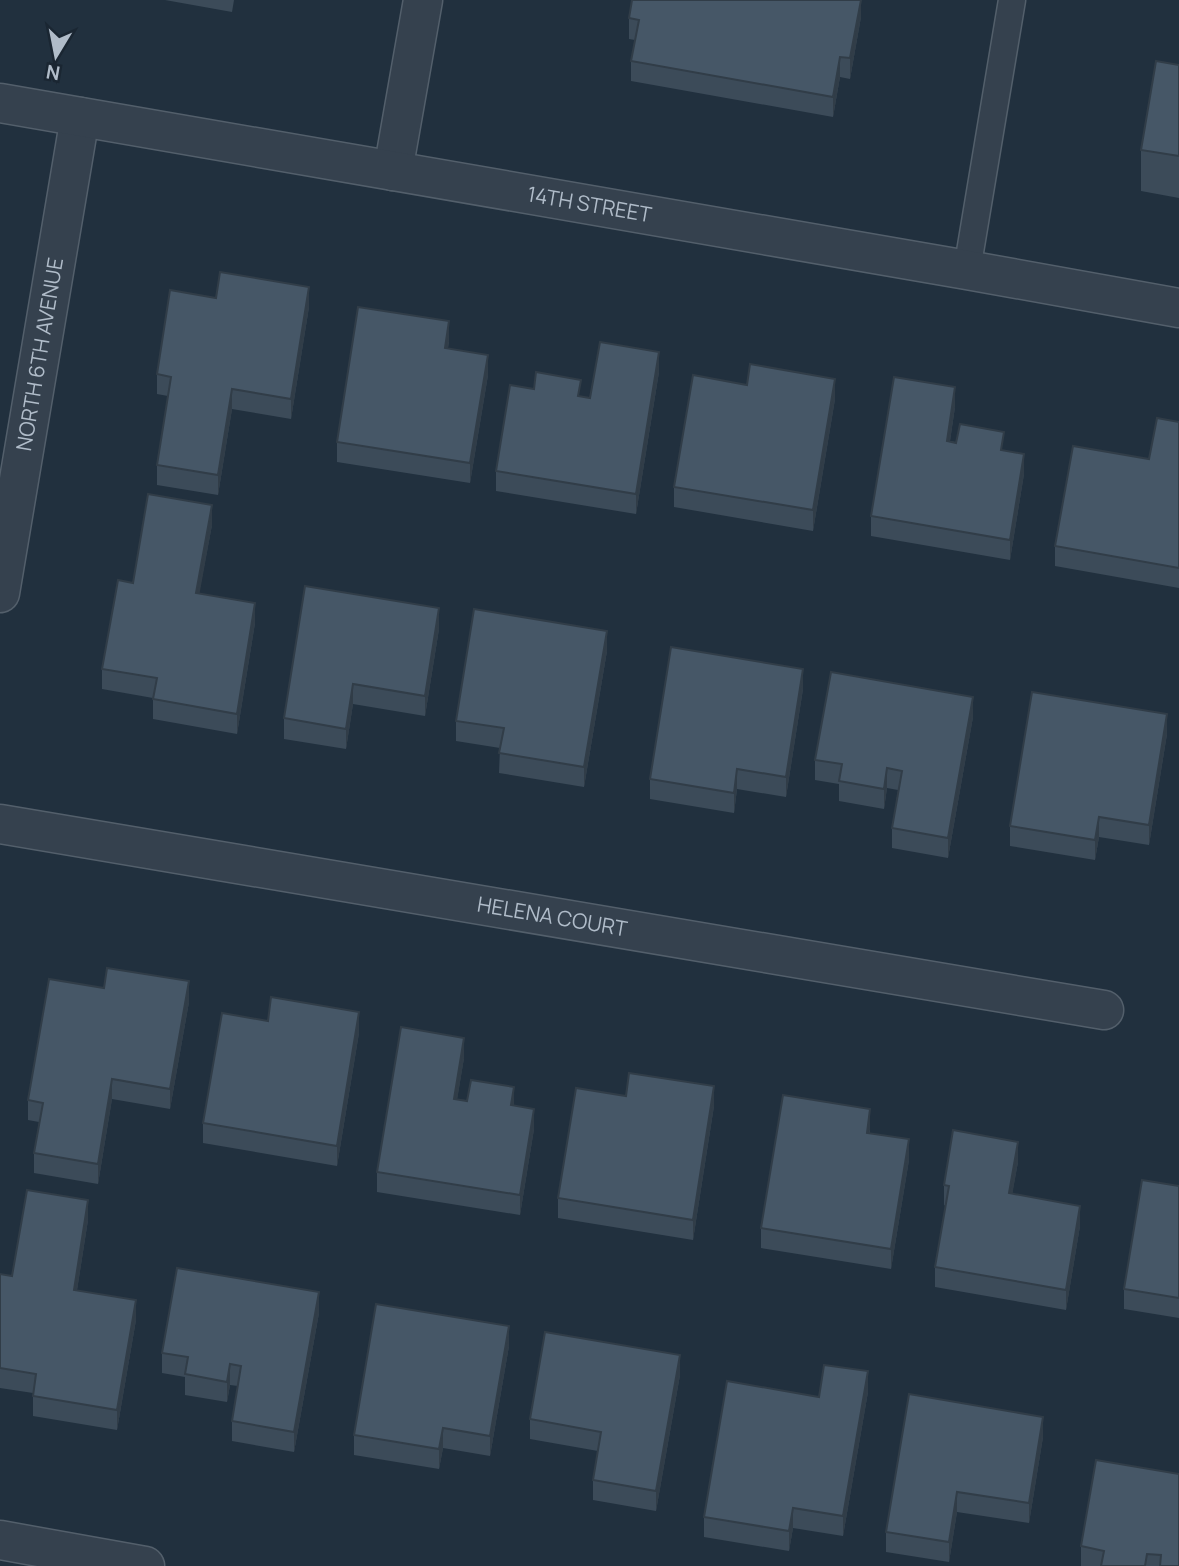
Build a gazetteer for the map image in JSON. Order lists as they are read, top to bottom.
{
  "streets": {
    "street": ["14TH STREET", "NORTH 6TH AVENUE", "HELENA COURT"]
  },
  "crossings": [
    ["14TH STREET", "NORTH 6TH AVENUE"]
  ],
  "north": "bottom"
}
